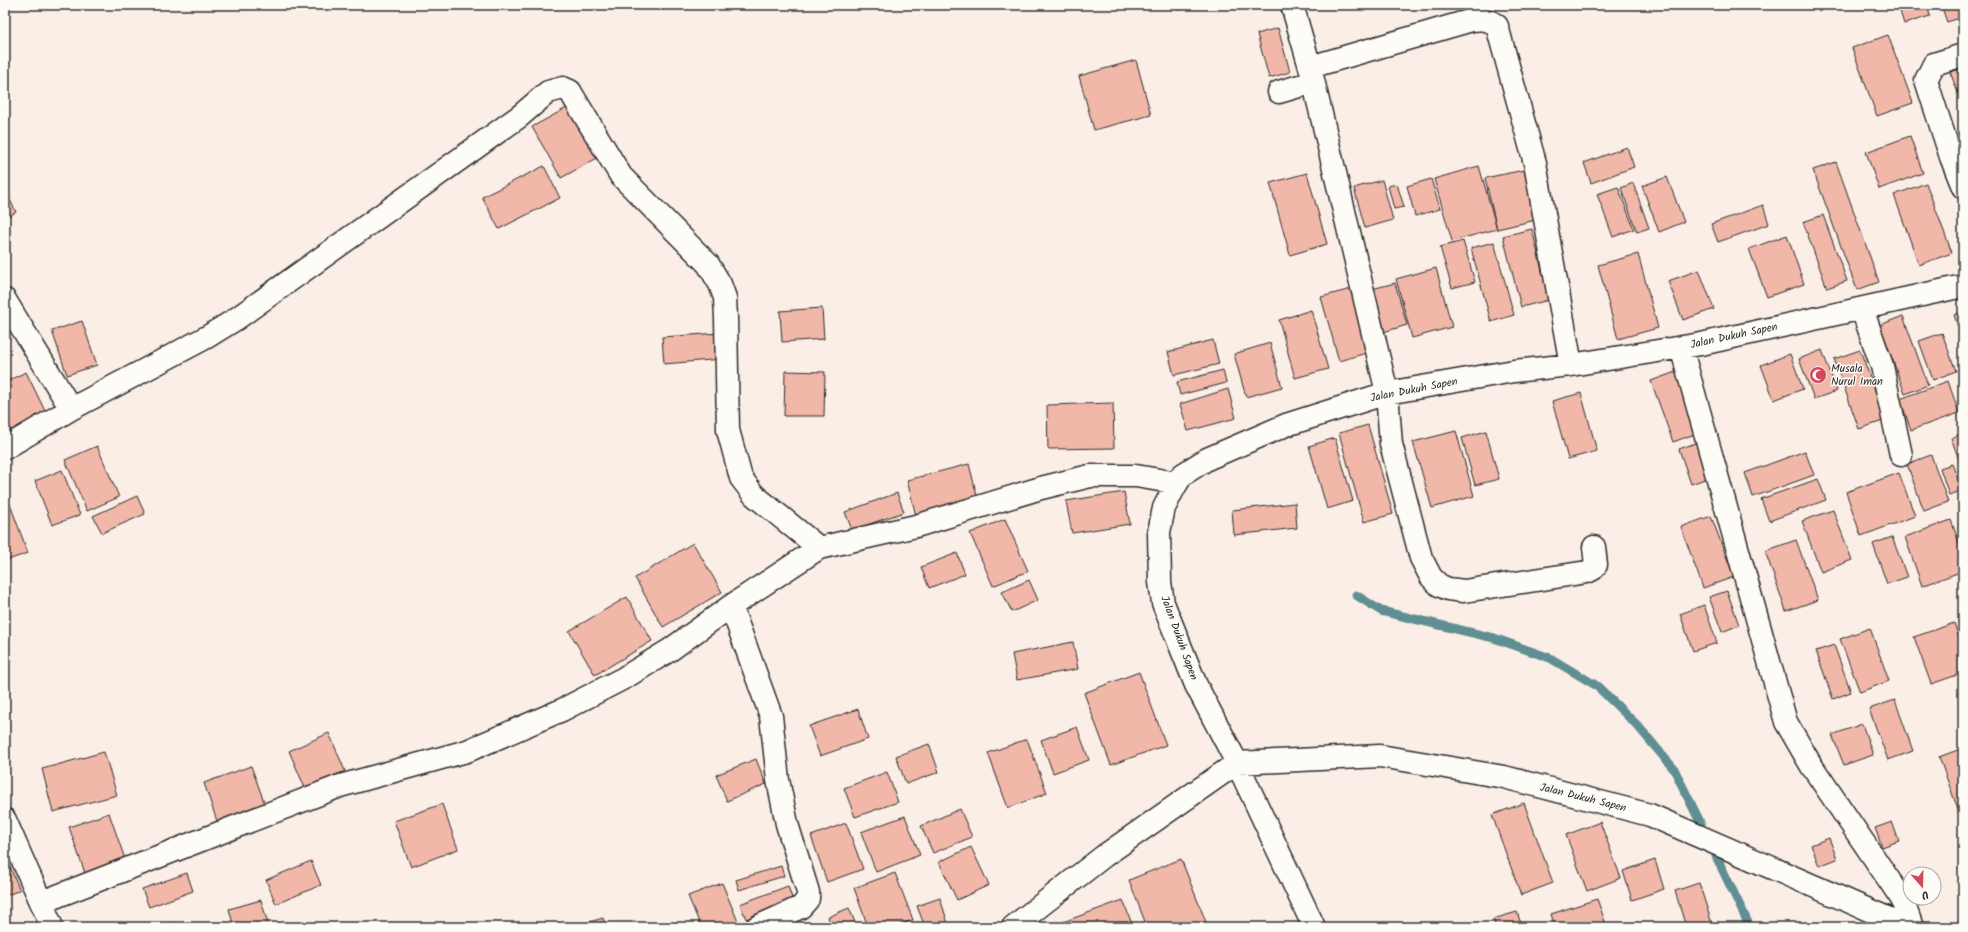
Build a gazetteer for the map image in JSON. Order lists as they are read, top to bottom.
{
  "streets": {
    "street": ["Jalan Dukuh Sapen"]
  },
  "places": {
    "mosque": ["Musala Nurul Iman"]
  },
  "north": "bottom"
}
